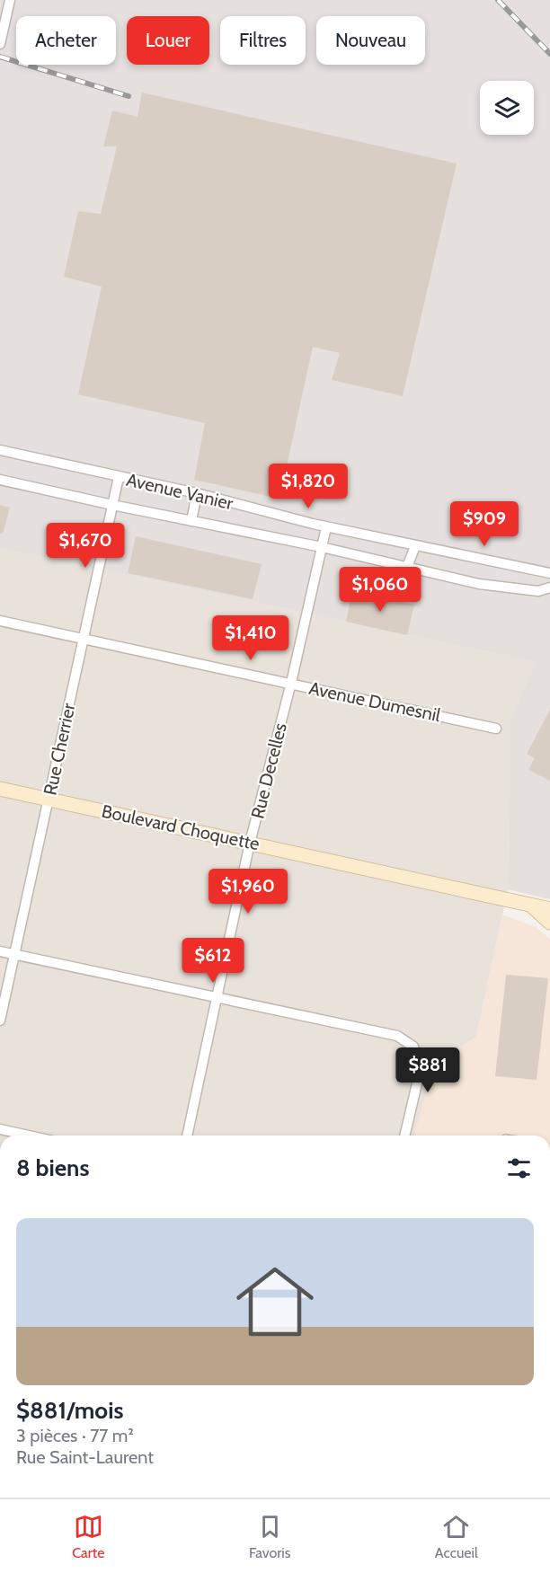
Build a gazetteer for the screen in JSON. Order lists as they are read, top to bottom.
{
  "streets": {
    "main road": ["Boulevard Choquette"],
    "street": [
      "Avenue Vanier",
      "Avenue Dumesnil",
      "Rue Cherrier",
      "Rue Decelles"
    ]
  },
  "crossings": [
    ["Avenue Vanier", "Rue Cherrier"],
    ["Avenue Vanier", "Rue Decelles"],
    ["Avenue Dumesnil", "Rue Cherrier"],
    ["Avenue Dumesnil", "Rue Decelles"],
    ["Rue Cherrier", "Boulevard Choquette"],
    ["Rue Decelles", "Boulevard Choquette"]
  ],
  "page": {
    "chip": [
      "Acheter",
      "Louer",
      "Filtres",
      "Nouveau"
    ],
    "price": [
      "$1,820",
      "$909",
      "$1,670",
      "$1,060",
      "$1,410",
      "$1,960",
      "$612",
      "$881"
    ],
    "heading": "8 biens",
    "list": [
      {
        "name": "$881/mois",
        "note": "3 pièces · 77 m² · Rue Saint-Laurent"
      }
    ],
    "tabs": ["Carte", "Favoris", "Accueil"]
  }
}
